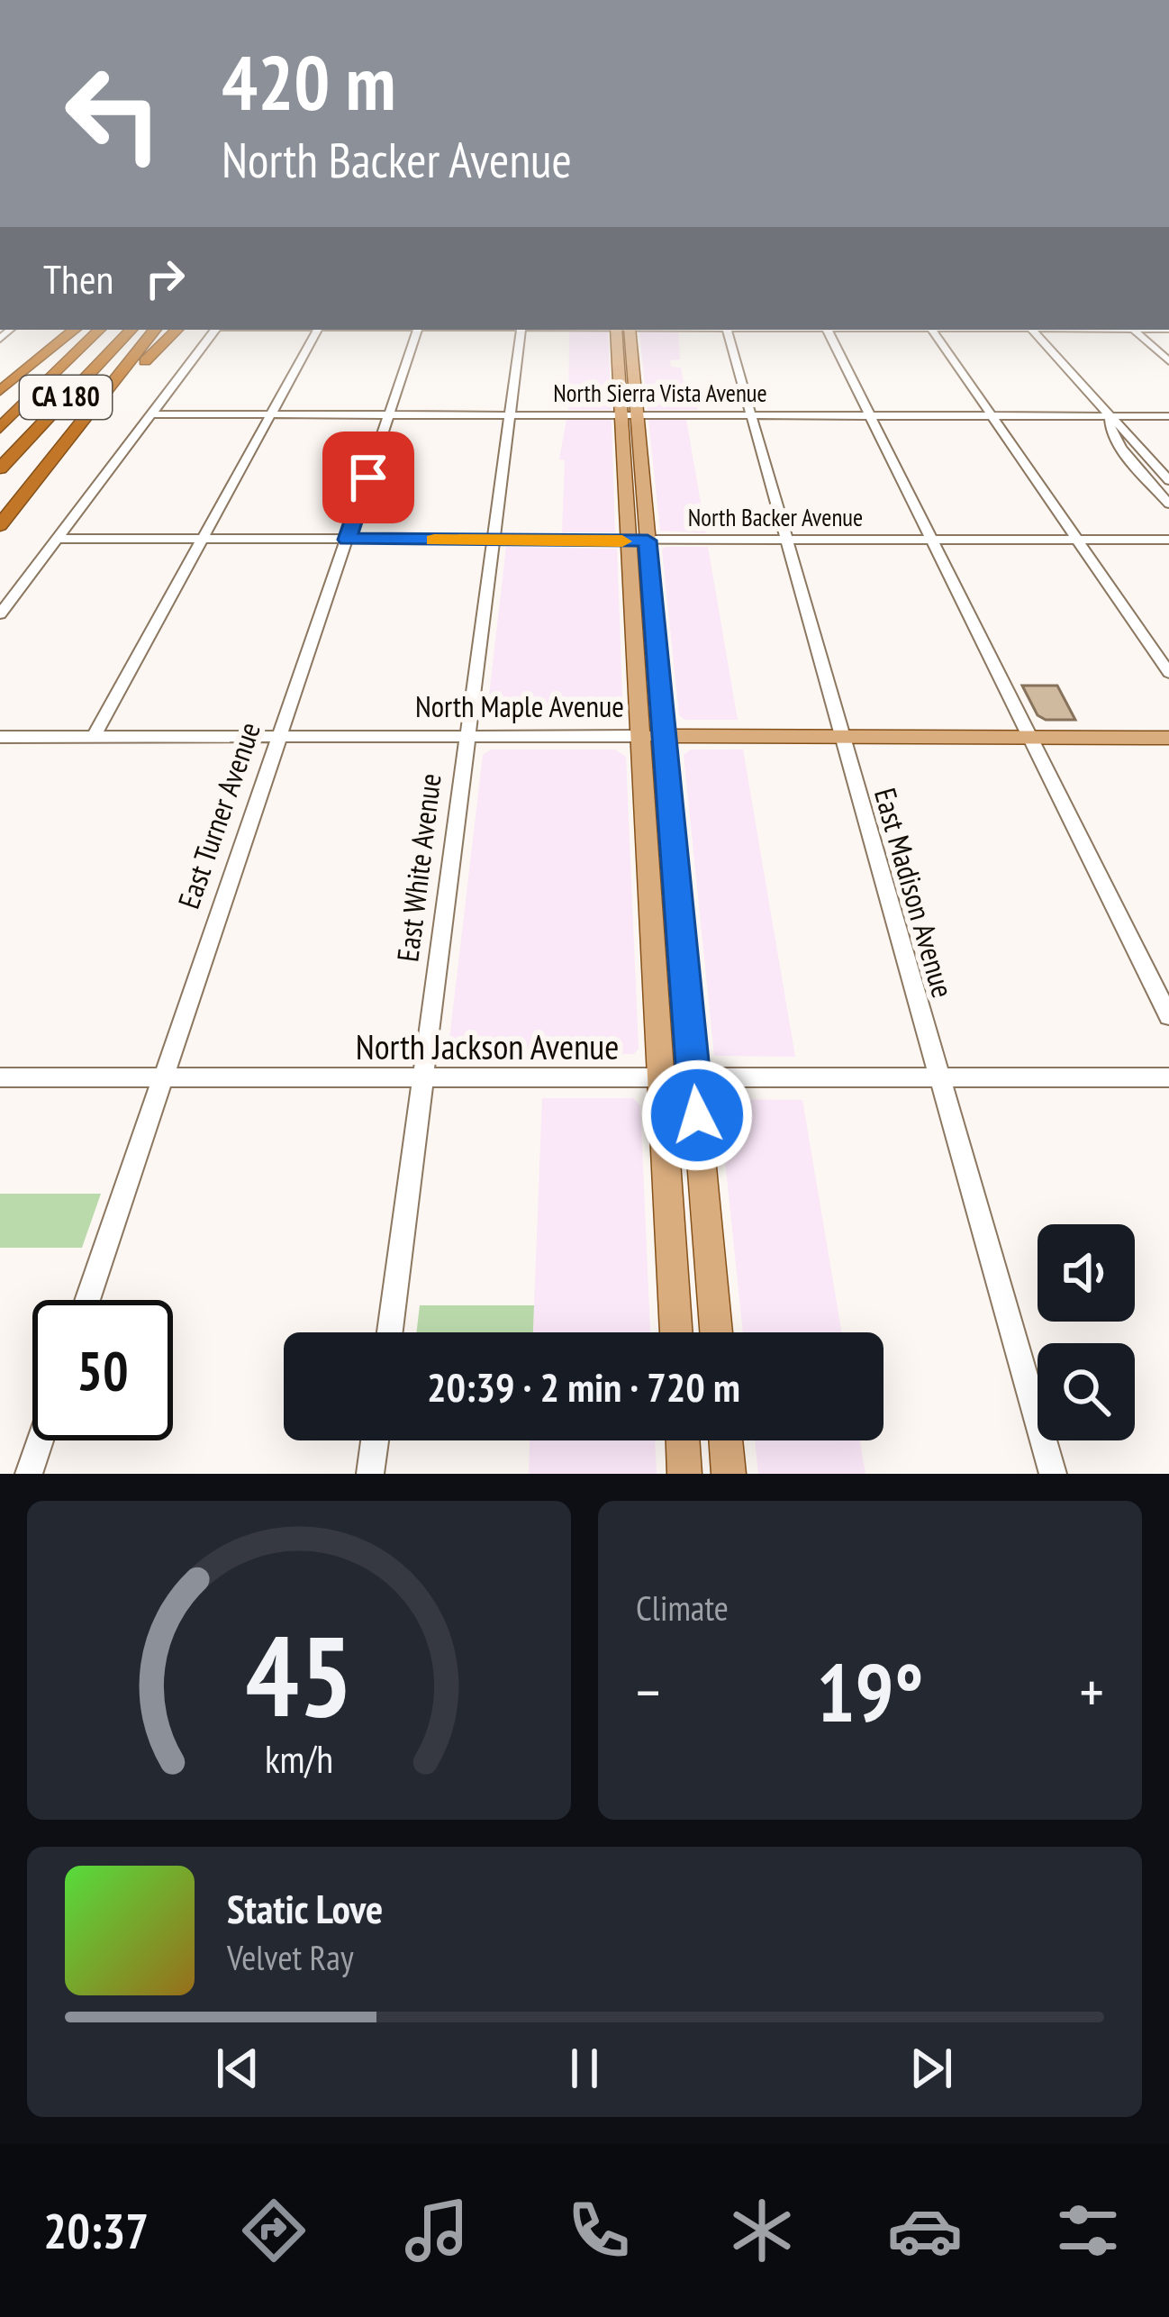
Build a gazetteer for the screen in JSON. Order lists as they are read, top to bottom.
{
  "streets": {
    "highway": ["CA 180"],
    "main road": ["North Maple Avenue"],
    "street": [
      "North Sierra Vista Avenue",
      "North Backer Avenue",
      "East Turner Avenue",
      "East White Avenue",
      "East Madison Avenue",
      "North Jackson Avenue"
    ]
  },
  "crossings": [
    ["North Sierra Vista Avenue", "East Turner Avenue"],
    ["North Sierra Vista Avenue", "East White Avenue"],
    ["North Sierra Vista Avenue", "East Madison Avenue"],
    ["North Backer Avenue", "East Turner Avenue"],
    ["North Backer Avenue", "East White Avenue"],
    ["North Backer Avenue", "East Madison Avenue"],
    ["North Maple Avenue", "East Turner Avenue"],
    ["North Maple Avenue", "East White Avenue"],
    ["North Maple Avenue", "East Madison Avenue"],
    ["East Turner Avenue", "North Jackson Avenue"],
    ["East White Avenue", "North Jackson Avenue"],
    ["East Madison Avenue", "North Jackson Avenue"]
  ],
  "page": {
    "turn": ["420 m", "North Backer Avenue"],
    "then": "Then",
    "limit": "50",
    "trip": "20:39 · 2 min · 720 m",
    "tile": "Climate",
    "heat": ["−", "19°", "+"],
    "song": ["Static Love", "Velvet Ray"],
    "tabs": "20:37",
    "gauge": ["45", "km/h"]
  }
}
